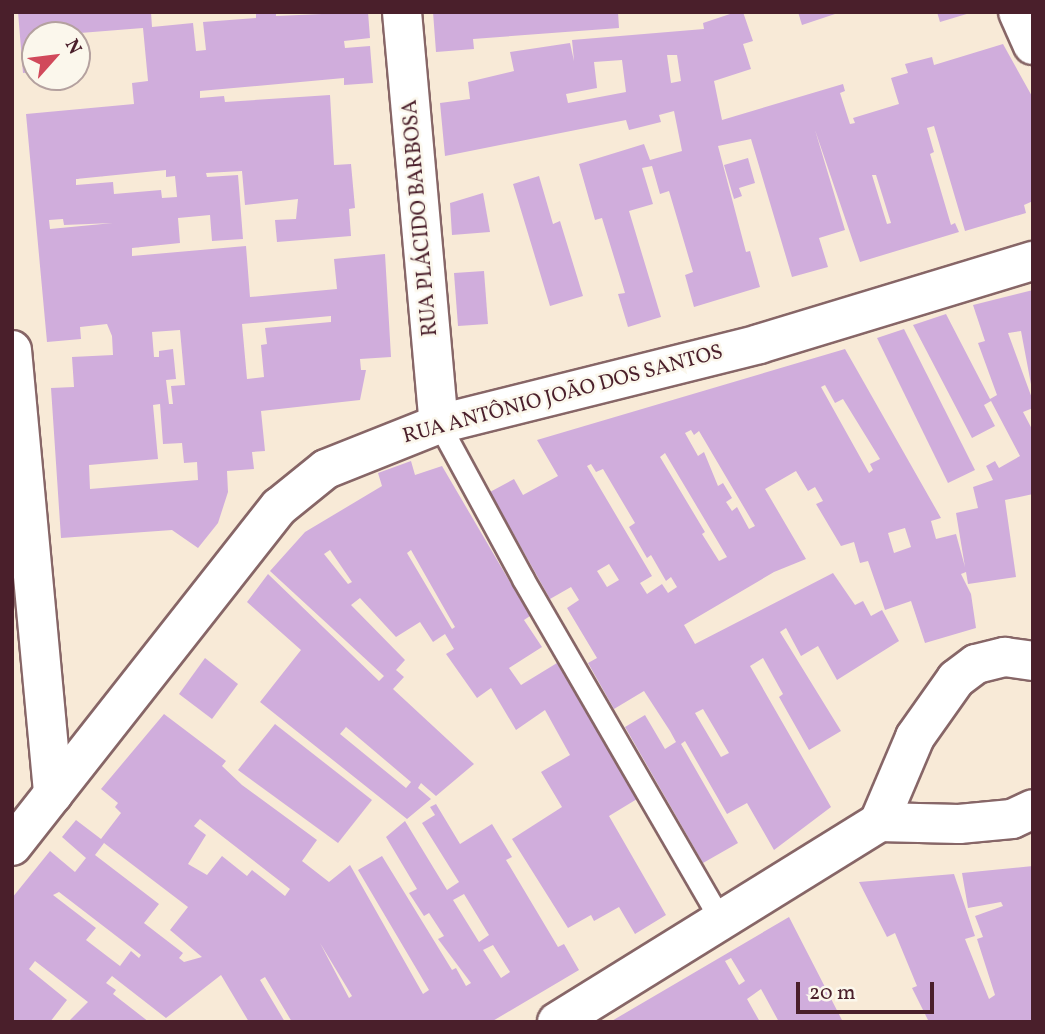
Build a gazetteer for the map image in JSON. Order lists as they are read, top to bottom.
{
  "streets": {
    "street": ["RUA PLÁCIDO BARBOSA", "RUA ANTÔNIO JOÃO DOS SANTOS"]
  },
  "crossings": [
    ["RUA PLÁCIDO BARBOSA", "RUA ANTÔNIO JOÃO DOS SANTOS"]
  ],
  "scale_bar": "20 m",
  "north": "top right"
}
